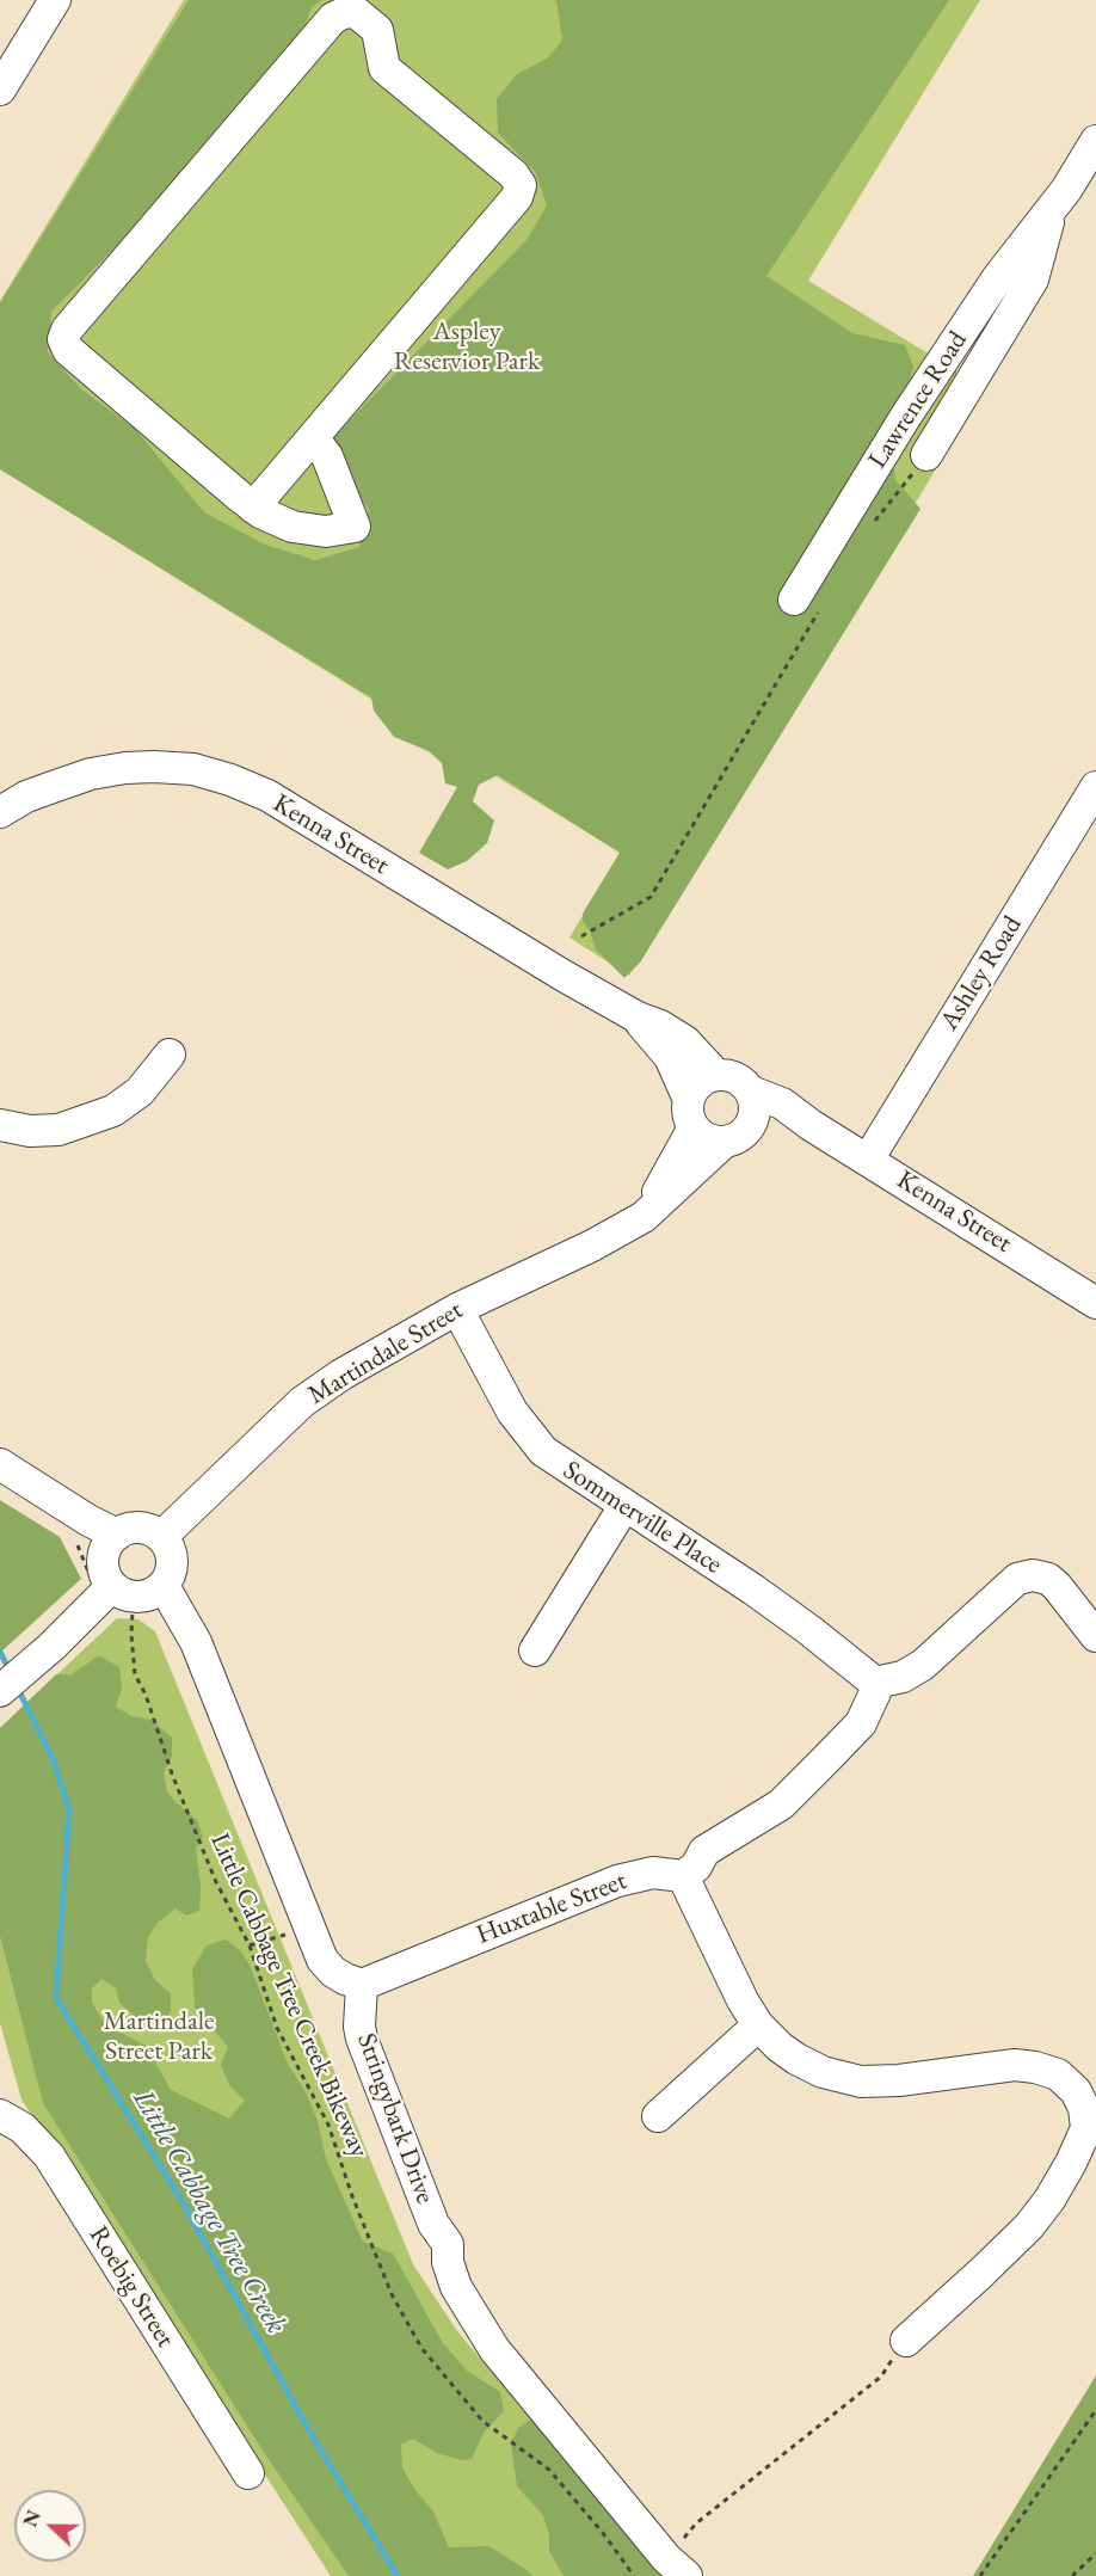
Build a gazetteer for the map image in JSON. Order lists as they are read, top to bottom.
{
  "streets": {
    "street": [
      "Lawrence Road",
      "Kenna Street",
      "Ashley Road",
      "Martindale Street",
      "Sommerville Place",
      "Huxtable Street",
      "Stringybark Drive",
      "Roebig Street"
    ],
    "path": ["Little Cabbage Tree Creek Bikeway"]
  },
  "crossings": [
    ["Kenna Street", "Ashley Road"],
    ["Kenna Street", "Martindale Street"],
    ["Martindale Street", "Sommerville Place"],
    ["Martindale Street", "Little Cabbage Tree Creek Bikeway"],
    ["Huxtable Street", "Stringybark Drive"]
  ],
  "water": ["Little Cabbage Tree Creek"],
  "parks": ["Aspley Reservior Park", "Martindale Street Park"],
  "north": "left"
}
